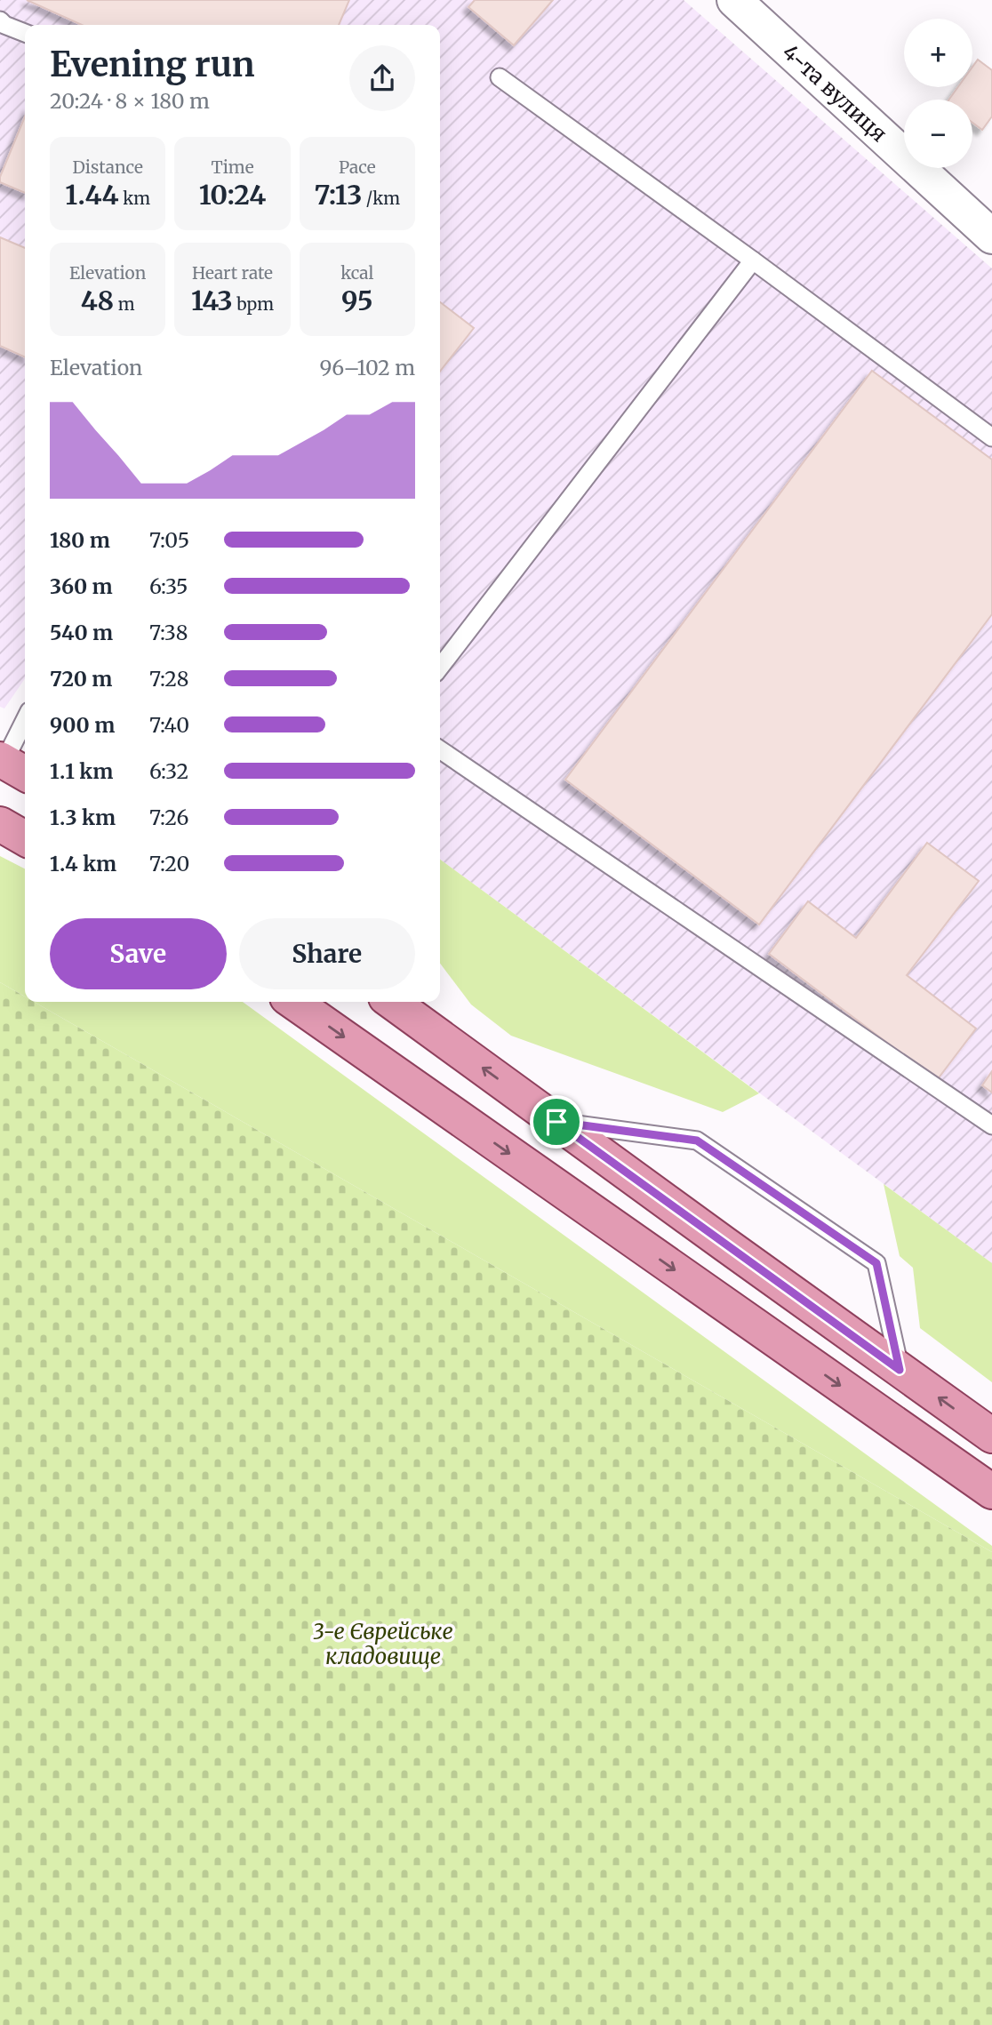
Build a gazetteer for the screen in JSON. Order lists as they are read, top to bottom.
{
  "streets": {
    "street": ["4-та вулиця"]
  },
  "parks": ["3-е Єврейське кладовище"],
  "page": {
    "map_buttons": ["+", "−"],
    "heading": ["Evening run", "20:24 · 8 × 180 m"],
    "stats": [
      ["Distance", "1.44 km"],
      ["Time", "10:24"],
      ["Pace", "7:13 /km"],
      ["Elevation", "48 m"],
      ["Heart rate", "143 bpm"],
      ["kcal", "95"]
    ],
    "chart": ["Elevation", "96–102 m"],
    "list": [
      {
        "name": "180 m",
        "note": "7:05"
      },
      {
        "name": "360 m",
        "note": "6:35"
      },
      {
        "name": "540 m",
        "note": "7:38"
      },
      {
        "name": "720 m",
        "note": "7:28"
      },
      {
        "name": "900 m",
        "note": "7:40"
      },
      {
        "name": "1.1 km",
        "note": "6:32"
      },
      {
        "name": "1.3 km",
        "note": "7:26"
      },
      {
        "name": "1.4 km",
        "note": "7:20"
      }
    ],
    "buttons": ["Save", "Share"]
  }
}
